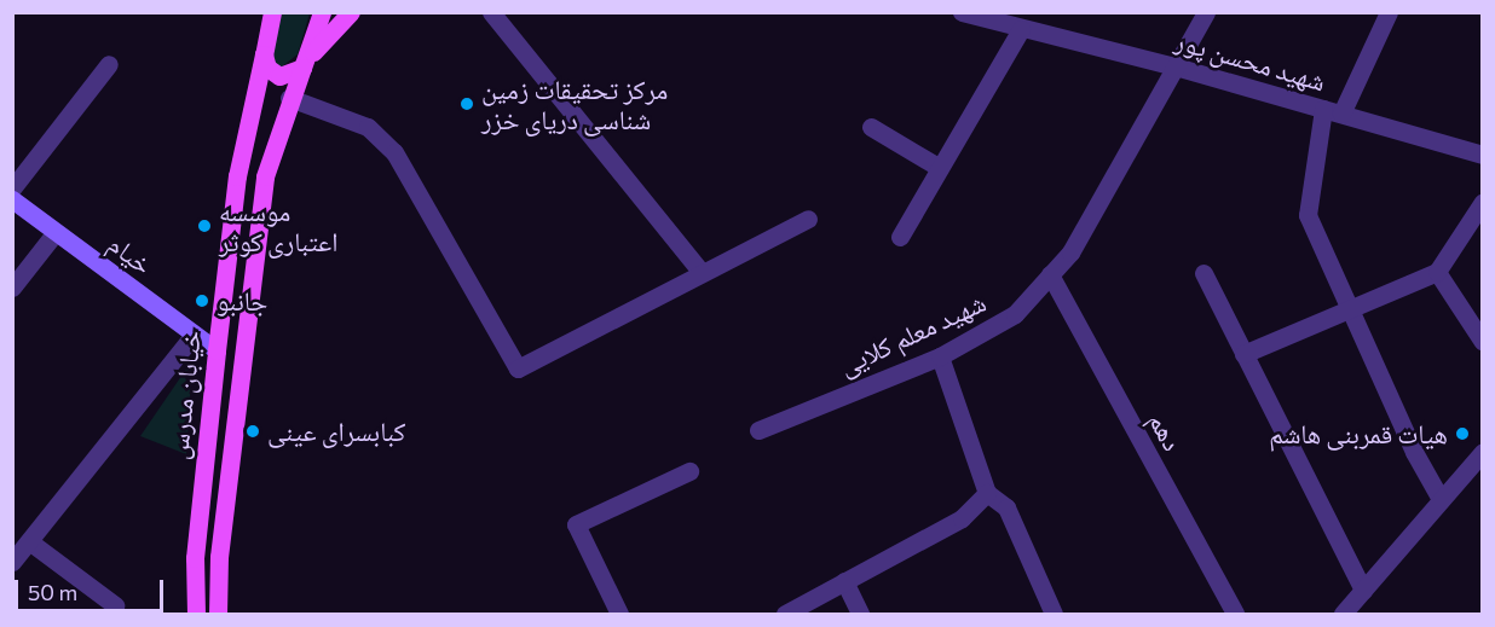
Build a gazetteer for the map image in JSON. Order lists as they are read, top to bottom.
{
  "streets": {
    "main road": ["خیام", "خیابان مدرس"],
    "street": ["شهید محسن پور", "شهید معلم کلایی", "دهم"]
  },
  "crossings": [
    ["شهید محسن پور", "شهید معلم کلایی"],
    ["خیام", "خیابان مدرس"],
    ["شهید معلم کلایی", "دهم"]
  ],
  "places": [
    "مرکز تحقیقات زمین شناسی دریای خزر",
    "موسسه اعتباری کوثر",
    "جانبو",
    "کبابسرای عینی",
    "هیات قمربنی هاشم"
  ],
  "scale_bar": "50 m"
}
